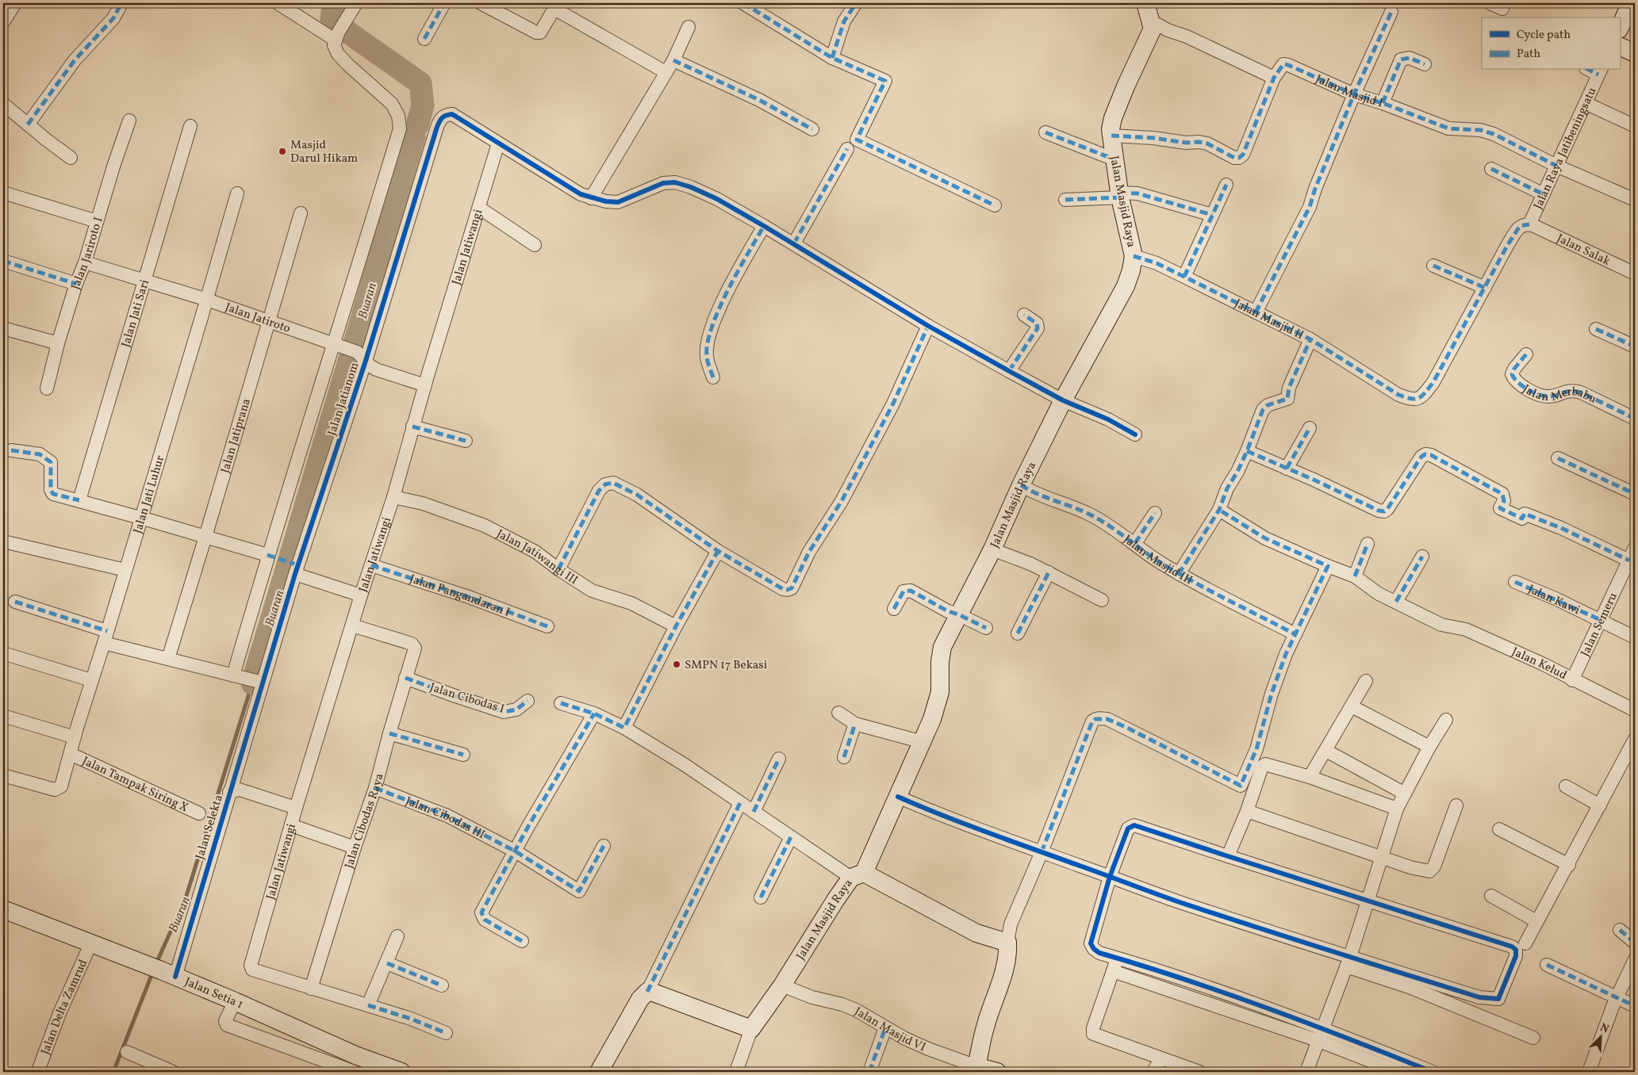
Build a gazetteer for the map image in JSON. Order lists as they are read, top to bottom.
{
  "streets": {
    "street": [
      "Jalan Masjid I",
      "Jalan Raya Jatibeningsatu",
      "Jalan Masjid Raya",
      "Jalan Jatiwangi",
      "Jalan Salak",
      "Jalan Jariroto I",
      "Jalan Jati Sari",
      "Jalan Jatiroto",
      "Jalan Masjid II",
      "Jalan Merbabu",
      "Jalan Jatianom",
      "Jalan Jatiprana",
      "Jalan Jati Luhur",
      "Jalan Jatiwangi III",
      "Jalan Masjid III",
      "Jalan Pangandaran I",
      "Jalan Kawi",
      "Jalan Semeru",
      "Jalan Kelud",
      "Jalan Cibodas I",
      "Jalan Tampak Siring X",
      "Jalan Cibodas III",
      "Jalan Cibodas Raya",
      "Jalan Selekta",
      "Jalan Setia 1",
      "Jalan Delta Zamrud",
      "Jalan Masjid VI"
    ]
  },
  "crossings": [
    ["Jalan Masjid I", "Jalan Raya Jatibeningsatu"],
    ["Jalan Raya Jatibeningsatu", "Jalan Salak"],
    ["Jalan Masjid Raya", "Jalan Masjid II"],
    ["Jalan Masjid Raya", "Jalan Masjid III"],
    ["Jalan Masjid Raya", "Jalan Masjid VI"],
    ["Jalan Jatiwangi", "Jalan Jatiroto"],
    ["Jalan Jatiwangi", "Jalan Jatianom"],
    ["Jalan Jatiwangi", "Jalan Jatiwangi III"],
    ["Jalan Jatiwangi", "Jalan Pangandaran I"],
    ["Jalan Jatiwangi", "Jalan Cibodas Raya"],
    ["Jalan Jariroto I", "Jalan Jatiroto"],
    ["Jalan Jati Sari", "Jalan Jatiroto"],
    ["Jalan Jatiroto", "Jalan Jatianom"],
    ["Jalan Jatiroto", "Jalan Jatiprana"],
    ["Jalan Jatiroto", "Jalan Jati Luhur"],
    ["Jalan Jatianom", "Jalan Selekta"],
    ["Jalan Jati Luhur", "Jalan Tampak Siring X"],
    ["Jalan Kawi", "Jalan Semeru"],
    ["Jalan Semeru", "Jalan Kelud"],
    ["Jalan Cibodas I", "Jalan Cibodas Raya"],
    ["Jalan Cibodas III", "Jalan Cibodas Raya"],
    ["Jalan Selekta", "Jalan Setia 1"],
    ["Jalan Setia 1", "Jalan Delta Zamrud"]
  ],
  "water": ["Buaran"],
  "places": ["Masjid Darul Hikam", "SMPN 17 Bekasi"],
  "legend": ["Cycle path", "Path"],
  "north": "top right"
}
